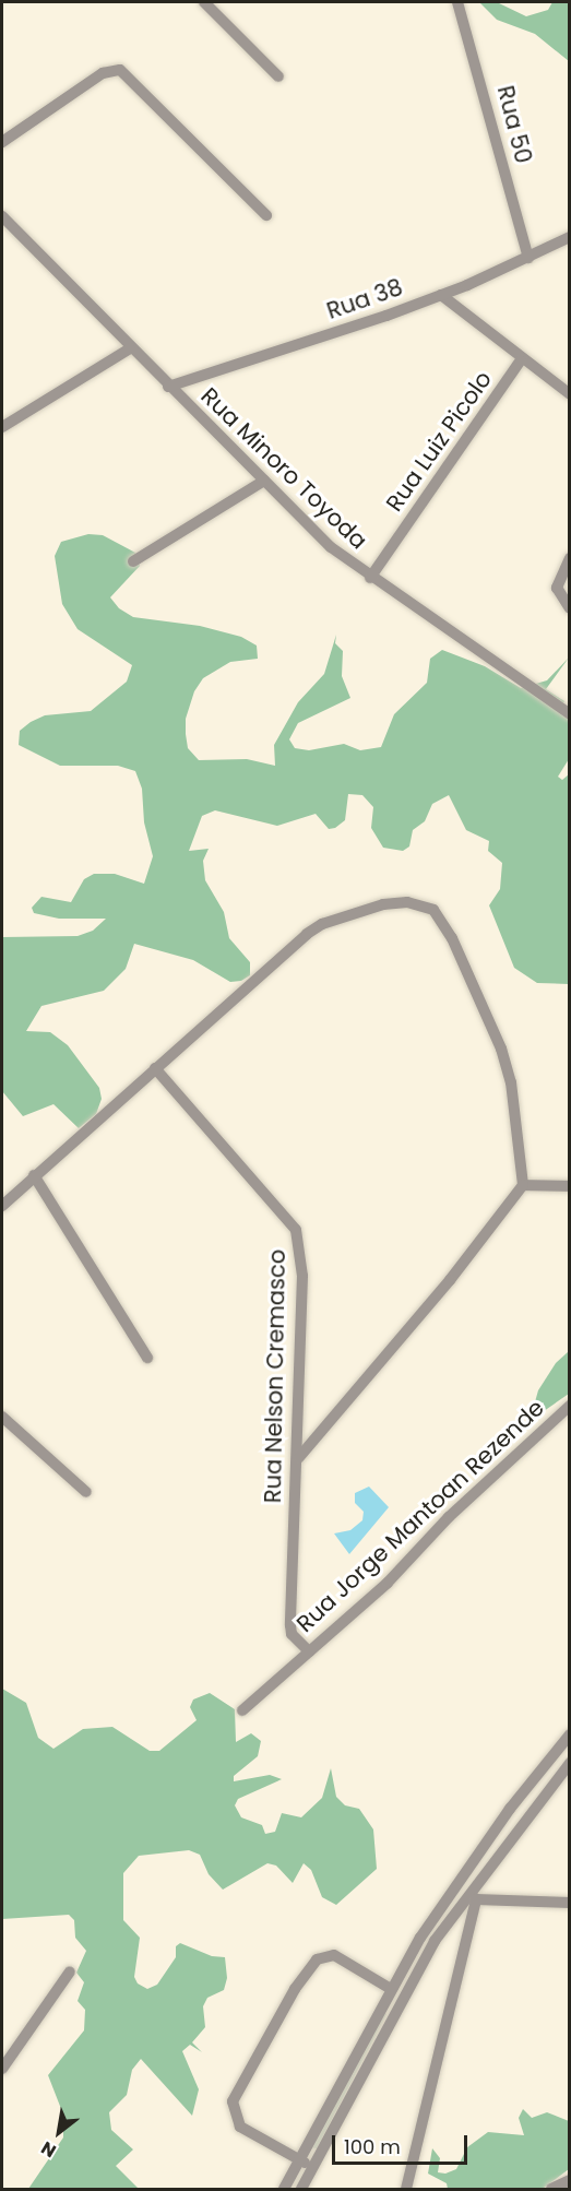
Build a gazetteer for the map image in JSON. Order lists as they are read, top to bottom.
{
  "streets": {
    "street": [
      "Rua 50",
      "Rua 38",
      "Rua Luiz Picolo",
      "Rua Minoro Toyoda",
      "Rua Nelson Cremasco",
      "Rua Jorge Mantoan Rezende"
    ]
  },
  "crossings": [
    ["Rua 50", "Rua 38"],
    ["Rua 38", "Rua Minoro Toyoda"],
    ["Rua Luiz Picolo", "Rua Minoro Toyoda"],
    ["Rua Nelson Cremasco", "Rua Jorge Mantoan Rezende"]
  ],
  "scale_bar": "100 m",
  "north": "bottom left"
}
